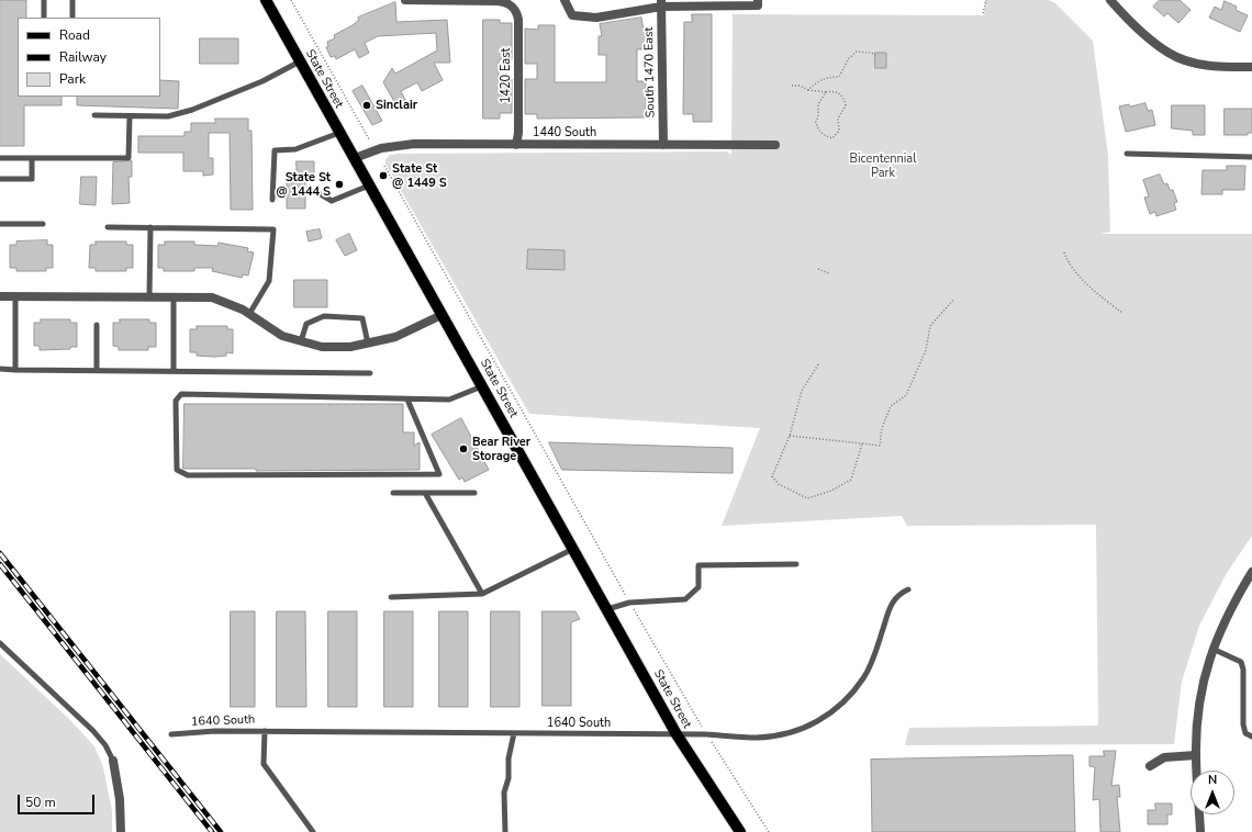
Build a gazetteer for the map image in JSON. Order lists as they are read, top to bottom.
{
  "streets": {
    "main road": ["State Street"],
    "street": ["South 1470 East", "1420 East", "1440 South"],
    "lane": ["1640 South"]
  },
  "crossings": [
    ["South 1470 East", "1440 South"],
    ["1420 East", "1440 South"],
    ["State Street", "1440 South"],
    ["State Street", "1640 South"]
  ],
  "parks": ["Bicentennial Park"],
  "places": [
    "Sinclair",
    "State St @ 1449 S",
    "State St @ 1444 S",
    "Bear River Storage"
  ],
  "legend": ["Road", "Railway", "Park"],
  "scale_bar": "50 m",
  "north": "top"
}
